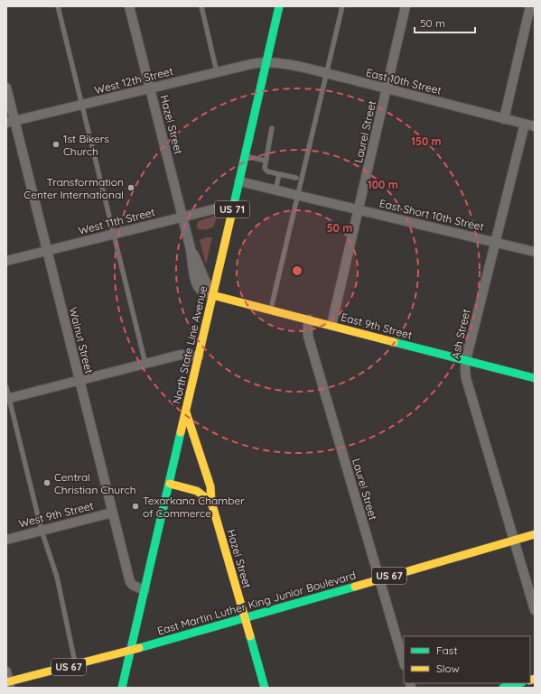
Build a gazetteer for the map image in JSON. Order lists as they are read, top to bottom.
{
  "streets": {
    "main road": [
      "Hazel Street",
      "US 71",
      "East 9th Street",
      "North State Line Avenue",
      "US 67",
      "East Martin Luther King Junior Boulevard"
    ],
    "street": [
      "West 12th Street",
      "East 10th Street",
      "Laurel Street",
      "East Short 10th Street",
      "West 11th Street",
      "Ash Street",
      "Walnut Street",
      "West 9th Street"
    ]
  },
  "crossings": [
    ["West 12th Street", "East 10th Street"],
    ["West 12th Street", "Hazel Street"],
    ["West 12th Street", "Walnut Street"],
    ["West 12th Street", "North State Line Avenue"],
    ["East 10th Street", "Laurel Street"],
    ["East 10th Street", "Ash Street"],
    ["East 10th Street", "North State Line Avenue"],
    ["Hazel Street", "West 11th Street"],
    ["Hazel Street", "East 9th Street"],
    ["Hazel Street", "North State Line Avenue"],
    ["Hazel Street", "East Martin Luther King Junior Boulevard"],
    ["Laurel Street", "East Short 10th Street"],
    ["Laurel Street", "East 9th Street"],
    ["Laurel Street", "East Martin Luther King Junior Boulevard"],
    ["East Short 10th Street", "Ash Street"],
    ["East Short 10th Street", "North State Line Avenue"],
    ["West 11th Street", "Walnut Street"],
    ["West 11th Street", "North State Line Avenue"],
    ["East 9th Street", "Ash Street"],
    ["East 9th Street", "North State Line Avenue"],
    ["Ash Street", "East Martin Luther King Junior Boulevard"],
    ["Walnut Street", "North State Line Avenue"],
    ["Walnut Street", "West 9th Street"],
    ["North State Line Avenue", "US 67"],
    ["North State Line Avenue", "East Martin Luther King Junior Boulevard"],
    ["US 67", "East Martin Luther King Junior Boulevard"]
  ],
  "places": [
    "1st Bikers Church",
    "Transformation Center International",
    "Central Christian Church",
    "Texarkana Chamber of Commerce"
  ],
  "legend": ["Fast", "Slow"],
  "scale_bar": "50 m",
  "rings": ["150 m", "100 m", "50 m"]
}
